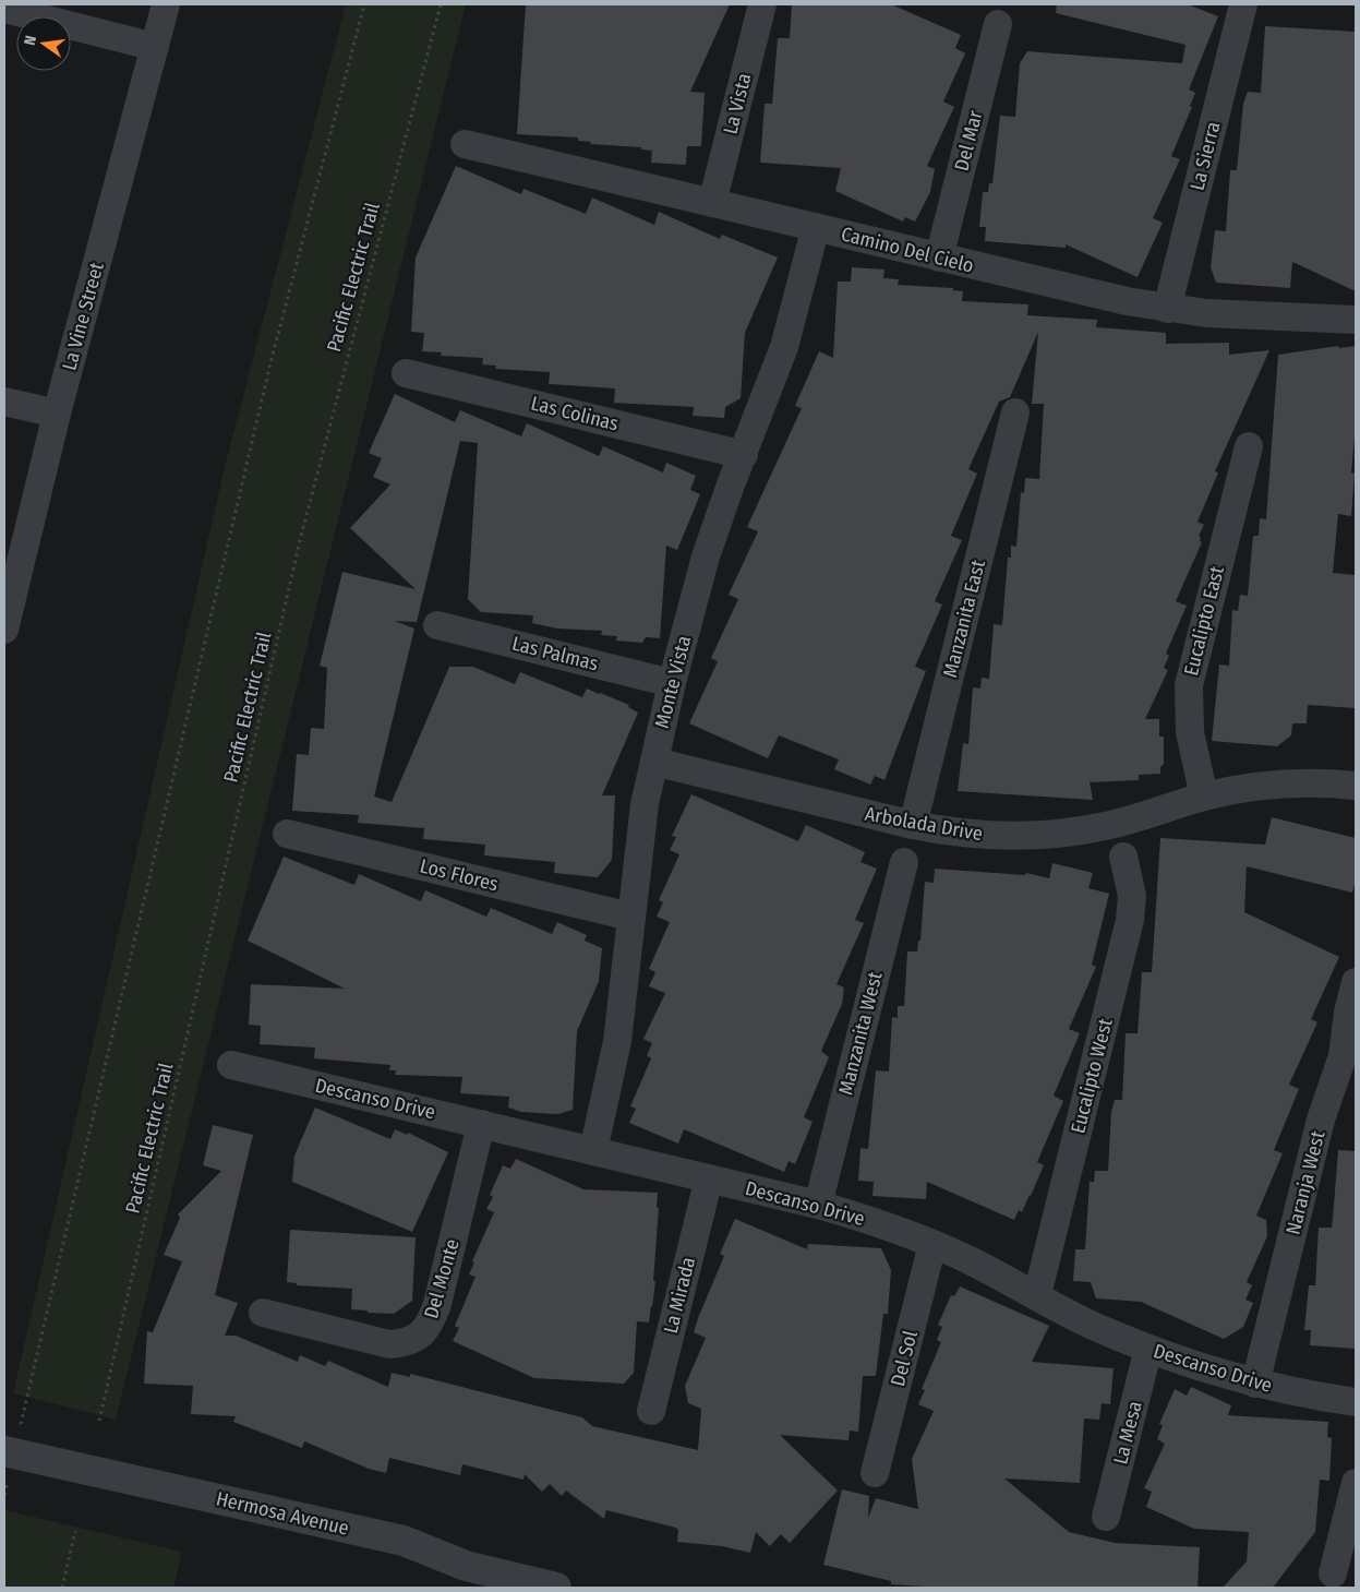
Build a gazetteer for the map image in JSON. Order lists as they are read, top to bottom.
{
  "streets": {
    "street": [
      "La Vista",
      "Del Mar",
      "La Sierra",
      "Camino Del Cielo",
      "La Vine Street",
      "Las Colinas",
      "Manzanita East",
      "Eucalipto East",
      "Las Palmas",
      "Monte Vista",
      "Arbolada Drive",
      "Los Flores",
      "Manzanita West",
      "Eucalipto West",
      "Descanso Drive",
      "Naranja West",
      "Del Monte",
      "La Mirada",
      "Del Sol",
      "La Mesa",
      "Hermosa Avenue"
    ],
    "path": ["Pacific Electric Trail"]
  },
  "crossings": [
    ["La Vista", "Camino Del Cielo"],
    ["Del Mar", "Camino Del Cielo"],
    ["La Sierra", "Camino Del Cielo"],
    ["Camino Del Cielo", "Monte Vista"],
    ["Las Colinas", "Monte Vista"],
    ["Manzanita East", "Arbolada Drive"],
    ["Eucalipto East", "Arbolada Drive"],
    ["Las Palmas", "Monte Vista"],
    ["Monte Vista", "Arbolada Drive"],
    ["Monte Vista", "Los Flores"],
    ["Monte Vista", "Descanso Drive"],
    ["Manzanita West", "Descanso Drive"],
    ["Eucalipto West", "Descanso Drive"],
    ["Descanso Drive", "Naranja West"],
    ["Descanso Drive", "Del Monte"],
    ["Descanso Drive", "La Mirada"],
    ["Descanso Drive", "Del Sol"],
    ["Descanso Drive", "La Mesa"]
  ],
  "north": "left"
}
